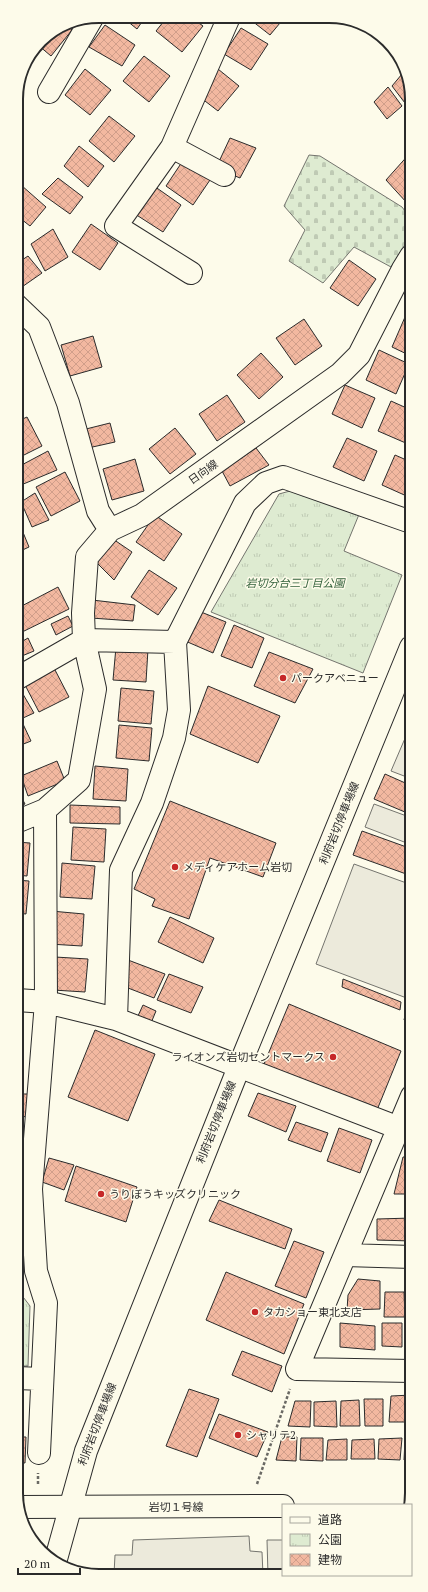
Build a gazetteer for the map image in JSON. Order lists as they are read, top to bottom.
{
  "streets": {
    "street": ["日向線", "利府岩切停車場線", "岩切１号線"]
  },
  "crossings": [
    ["利府岩切停車場線", "岩切１号線"]
  ],
  "parks": ["岩切分台三丁目公園"],
  "places": [
    "パークアベニュー",
    "メディケアホーム岩切",
    "ライオンズ岩切セントマークス",
    "うりぼうキッズクリニック",
    "タカショー東北支店",
    "シャリテ2"
  ],
  "legend": ["道路", "公園", "建物"],
  "scale_bar": "20 m"
}
